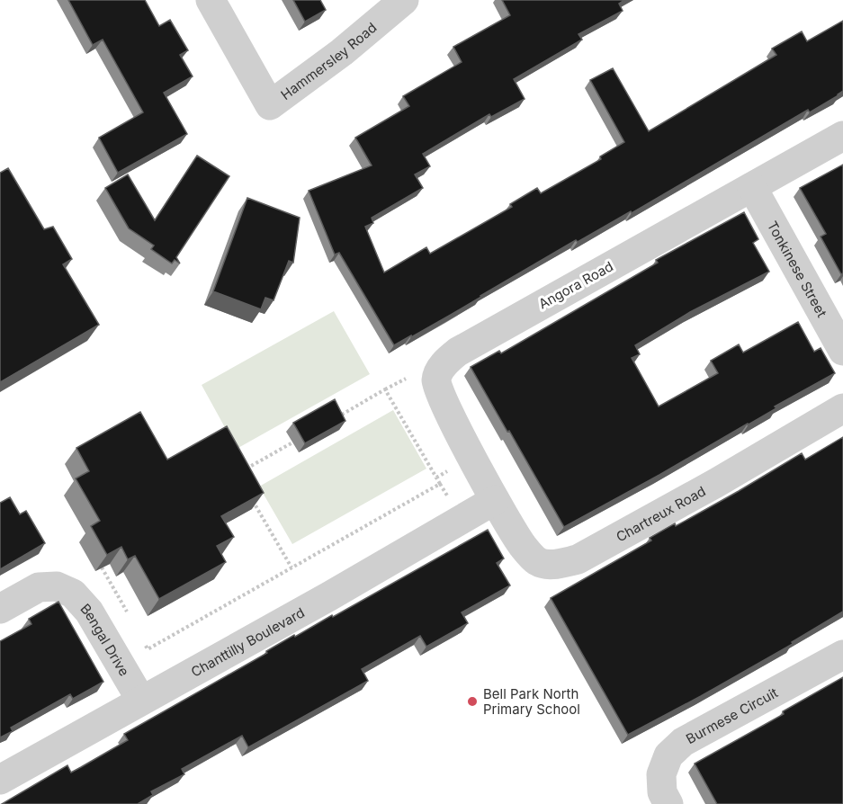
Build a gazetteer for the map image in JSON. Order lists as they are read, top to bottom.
{
  "streets": {
    "street": [
      "Hammersley Road",
      "Tonkinese Street",
      "Angora Road",
      "Chartreux Road",
      "Bengal Drive",
      "Chanttilly Boulevard",
      "Burmese Circuit"
    ]
  },
  "crossings": [
    ["Tonkinese Street", "Angora Road"],
    ["Angora Road", "Chartreux Road"],
    ["Angora Road", "Chanttilly Boulevard"],
    ["Chartreux Road", "Chanttilly Boulevard"],
    ["Bengal Drive", "Chanttilly Boulevard"]
  ],
  "places": ["Bell Park North Primary School"]
}
